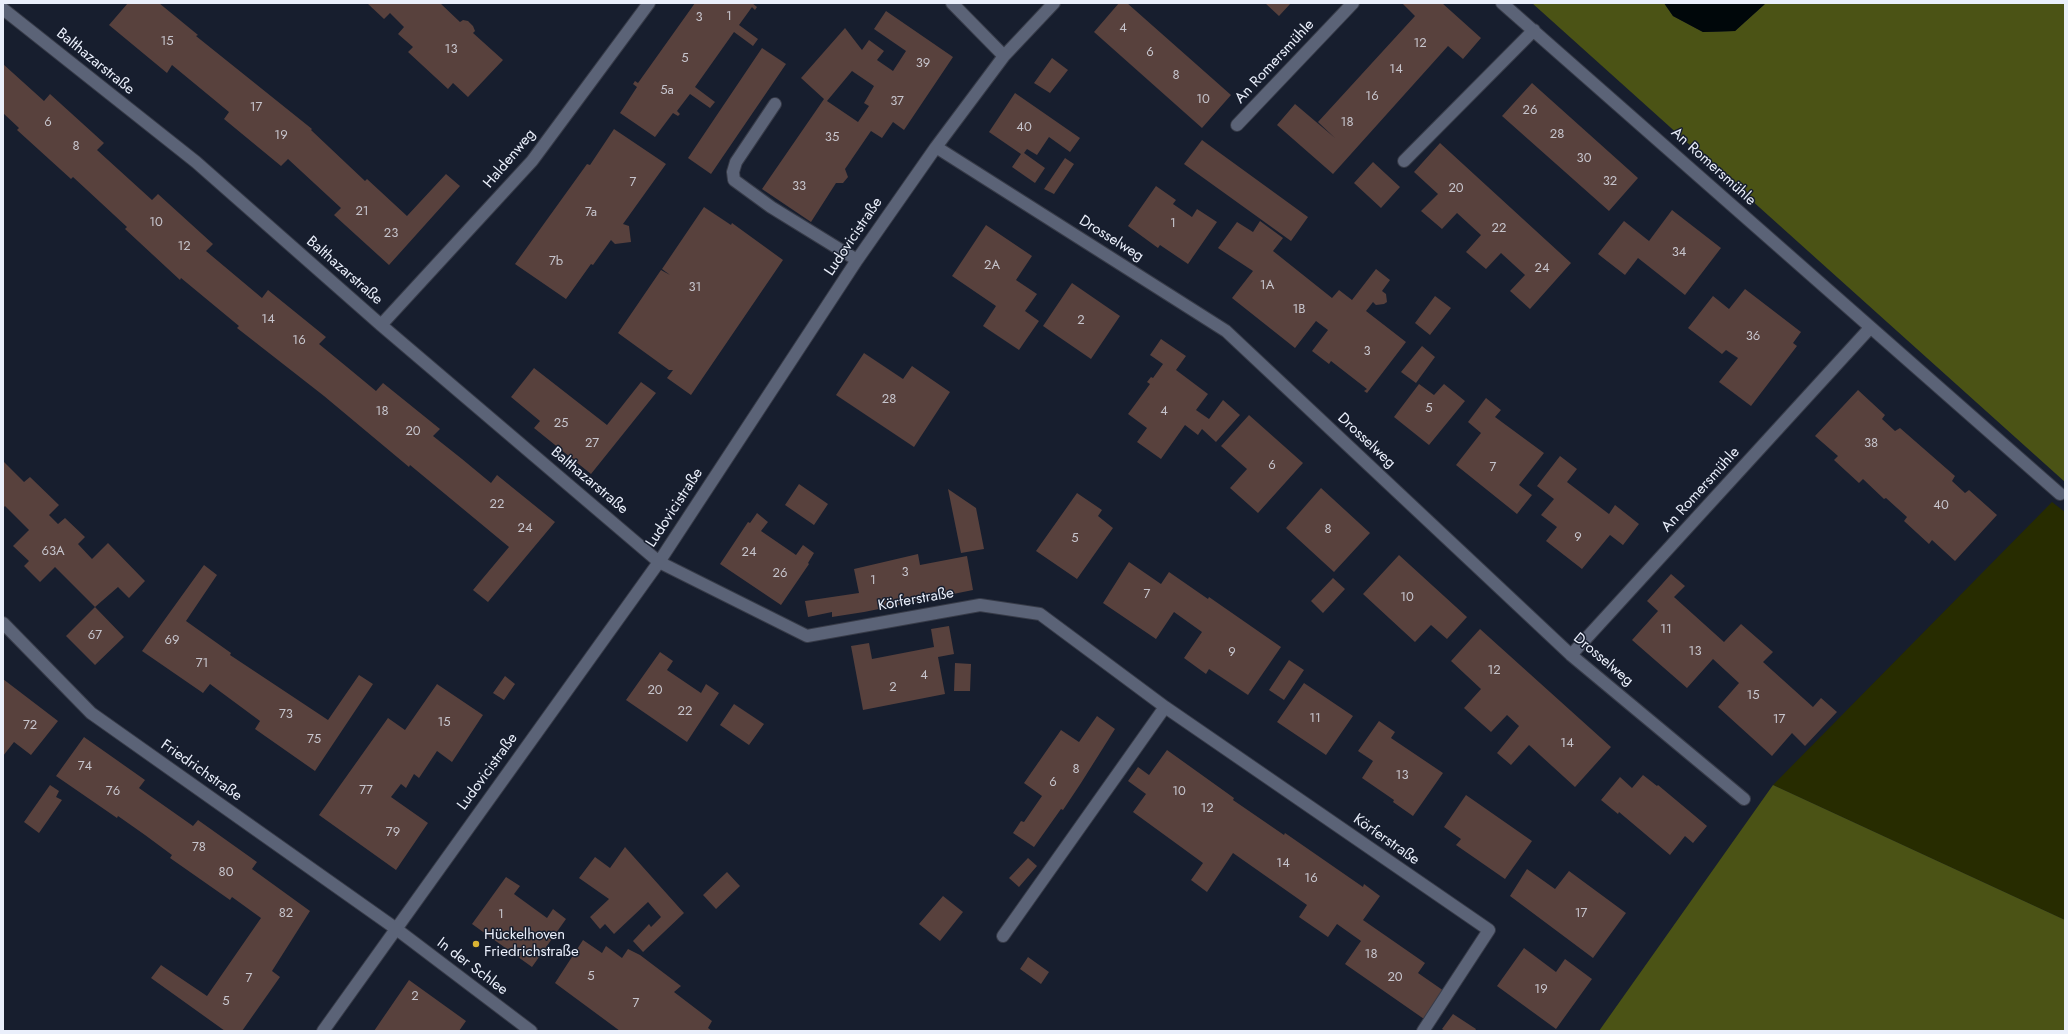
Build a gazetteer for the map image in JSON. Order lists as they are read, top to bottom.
{
  "streets": {
    "street": [
      "Balthazarstraße",
      "An Romersmühle",
      "Haldenweg",
      "Ludovicistraße",
      "Drosselweg",
      "Körferstraße",
      "Friedrichstraße",
      "In der Schlee"
    ]
  },
  "crossings": [
    ["Balthazarstraße", "Haldenweg"],
    ["Balthazarstraße", "Ludovicistraße"],
    ["Balthazarstraße", "Körferstraße"],
    ["An Romersmühle", "Drosselweg"],
    ["Ludovicistraße", "Drosselweg"],
    ["Ludovicistraße", "Körferstraße"],
    ["Ludovicistraße", "Friedrichstraße"],
    ["Ludovicistraße", "In der Schlee"],
    ["Friedrichstraße", "In der Schlee"]
  ],
  "places": ["Hückelhoven Friedrichstraße"],
  "house_numbers": [
    "1",
    "3",
    "4",
    "15",
    "12",
    "13",
    "6",
    "5",
    "39",
    "14",
    "8",
    "5a",
    "16",
    "10",
    "37",
    "17",
    "26",
    "6",
    "18",
    "40",
    "28",
    "19",
    "35",
    "8",
    "30",
    "32",
    "7",
    "33",
    "20",
    "21",
    "7a",
    "10",
    "1",
    "22",
    "23",
    "12",
    "34",
    "7b",
    "2A",
    "24",
    "1A",
    "31",
    "1B",
    "14",
    "2",
    "36",
    "16",
    "3",
    "28",
    "5",
    "18",
    "4",
    "25",
    "20",
    "27",
    "38",
    "6",
    "7",
    "22",
    "40",
    "24",
    "8",
    "9",
    "5",
    "63A",
    "24",
    "3",
    "26",
    "1",
    "7",
    "10",
    "11",
    "67",
    "69",
    "13",
    "9",
    "71",
    "12",
    "4",
    "2",
    "20",
    "15",
    "22",
    "73",
    "11",
    "17",
    "15",
    "72",
    "75",
    "14",
    "74",
    "8",
    "13",
    "6",
    "77",
    "76",
    "10",
    "12",
    "79",
    "78",
    "14",
    "80",
    "16",
    "82",
    "17",
    "1",
    "18",
    "5",
    "20",
    "7",
    "19",
    "2",
    "5",
    "7"
  ]
}
